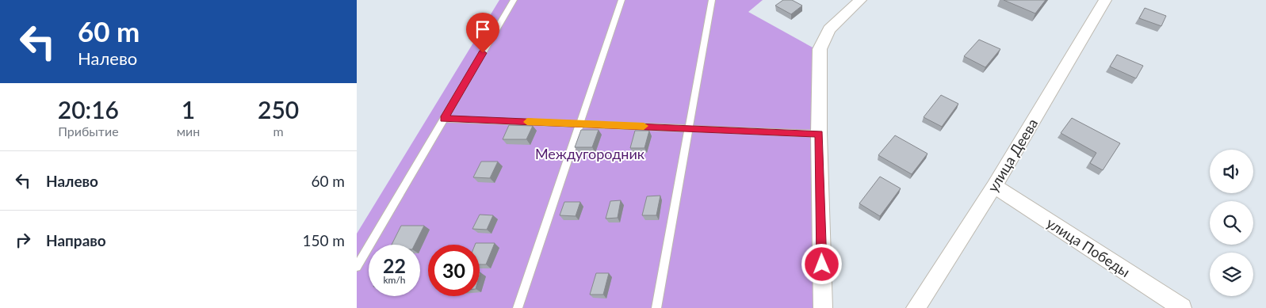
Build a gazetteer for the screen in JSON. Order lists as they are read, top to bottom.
{
  "streets": {
    "street": ["улица Деева", "улица Победы"]
  },
  "crossings": [
    ["улица Деева", "улица Победы"]
  ],
  "parks": ["Междугородник"],
  "page": {
    "turn": ["60 m", "Налево"],
    "eta": [
      "20:16",
      "Прибытие",
      "1",
      "мин",
      "250",
      "m"
    ],
    "list": [
      {
        "name": "Налево",
        "value": "60 m"
      },
      {
        "name": "Направо",
        "value": "150 m"
      }
    ],
    "speed": "22 km/h",
    "limit": "30"
  }
}
